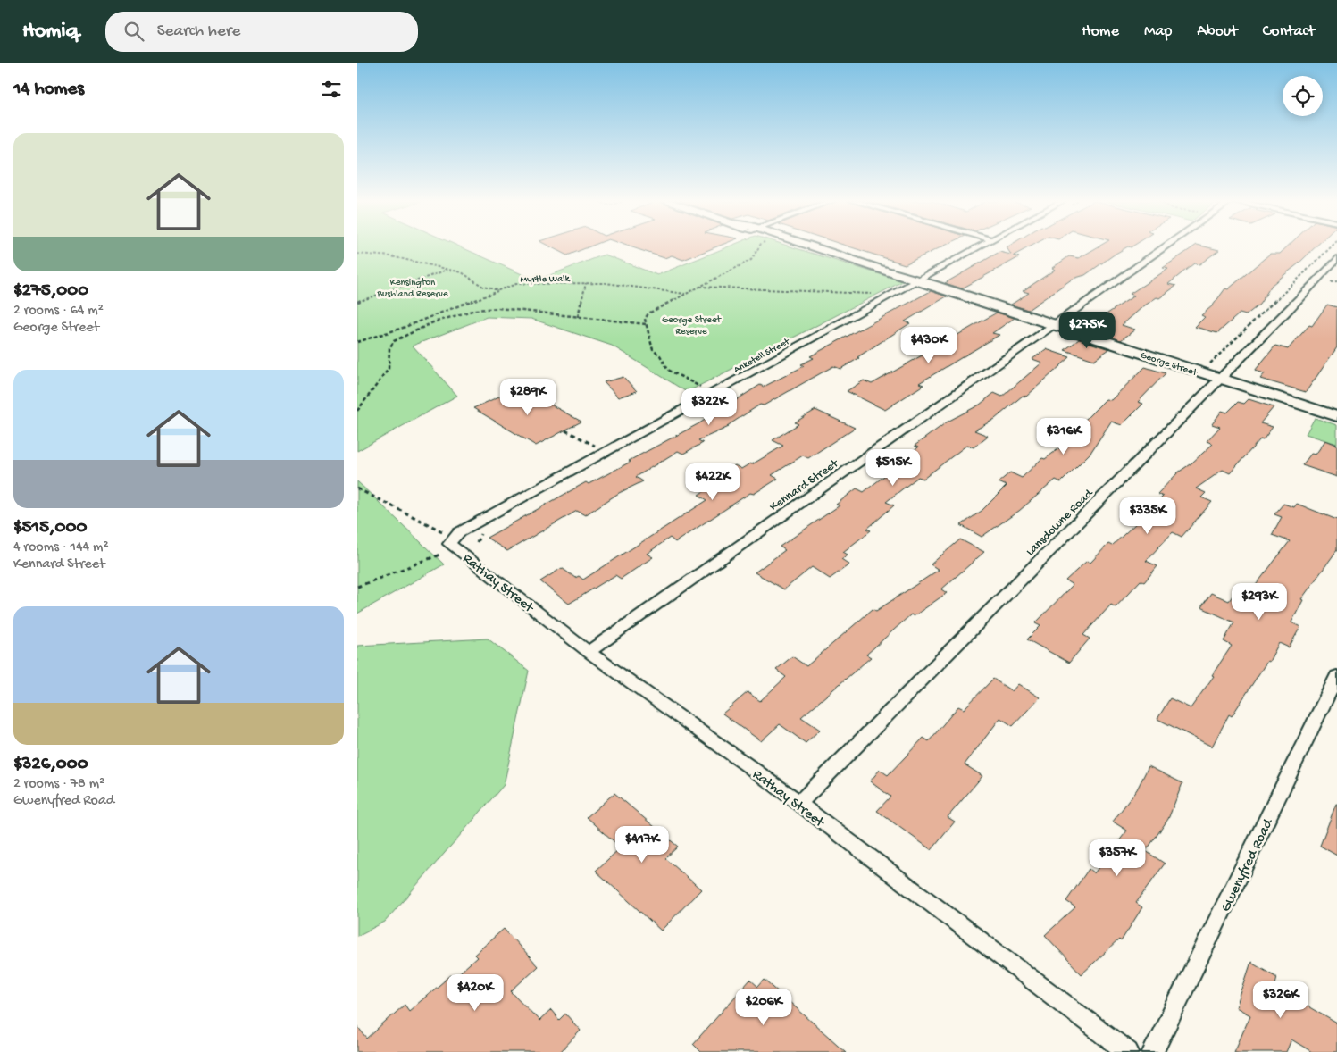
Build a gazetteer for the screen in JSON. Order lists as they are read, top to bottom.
{
  "streets": {
    "main road": ["George Street"],
    "street": [
      "Anketell Street",
      "Kennard Street",
      "Lansdowne Road",
      "Rathay Street",
      "Gwenyfred Road"
    ],
    "path": ["Myrtle Walk"]
  },
  "crossings": [
    ["Anketell Street", "George Street"],
    ["Anketell Street", "Rathay Street"],
    ["George Street", "Kennard Street"],
    ["George Street", "Lansdowne Road"],
    ["Kennard Street", "Rathay Street"],
    ["Lansdowne Road", "Rathay Street"]
  ],
  "parks": ["Kensington Bushland Reserve", "George Street Reserve"],
  "page": {
    "header": "Homiq",
    "search": "Search here",
    "nav": [
      "Home",
      "Map",
      "About",
      "Contact"
    ],
    "heading": "14 homes",
    "list": [
      {
        "name": "$275,000",
        "note": "2 rooms · 64 m² · George Street"
      },
      {
        "name": "$515,000",
        "note": "4 rooms · 144 m² · Kennard Street"
      },
      {
        "name": "$326,000",
        "note": "2 rooms · 78 m² · Gwenyfred Road"
      }
    ],
    "price": [
      "$275K",
      "$430K",
      "$289K",
      "$322K",
      "$316K",
      "$515K",
      "$422K",
      "$335K",
      "$293K",
      "$417K",
      "$357K",
      "$420K",
      "$326K",
      "$206K"
    ]
  }
}
